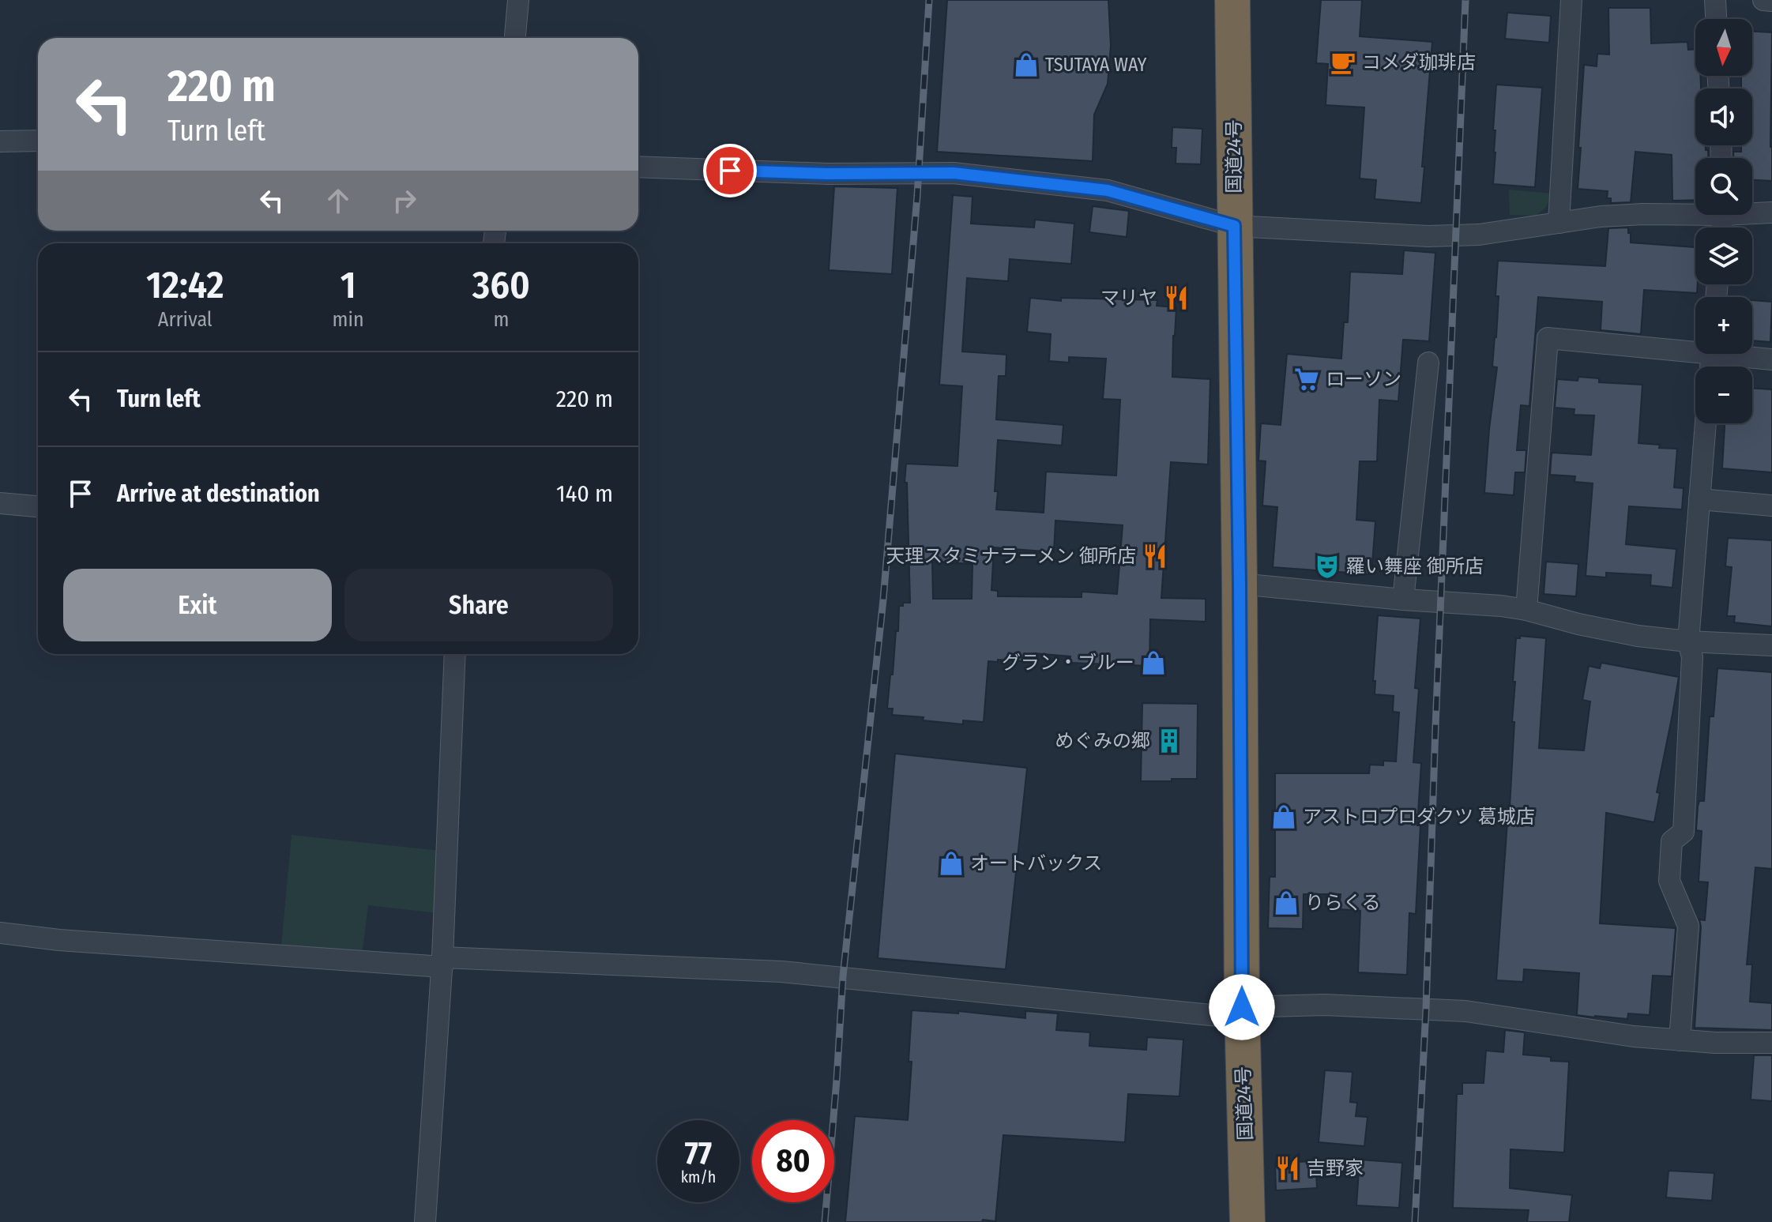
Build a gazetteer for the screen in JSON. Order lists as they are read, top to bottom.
{
  "streets": {
    "highway": ["国道24号"]
  },
  "places": {
    "cafe": ["コメダ珈琲店"],
    "shop": [
      "TSUTAYA WAY",
      "グラン・ブルー",
      "アストロプロダクツ 葛城店",
      "オートバックス",
      "りらくる"
    ],
    "restaurant": ["マリヤ", "天理スタミナラーメン 御所店", "吉野家"],
    "supermarket": ["ローソン"],
    "theatre": ["羅い舞座 御所店"],
    "building": ["めぐみの郷"]
  },
  "north": "bottom",
  "page": {
    "map_buttons": ["+", "−"],
    "turn": ["220 m", "Turn left"],
    "eta": [
      "12:42",
      "Arrival",
      "1",
      "min",
      "360",
      "m"
    ],
    "list": [
      {
        "name": "Turn left",
        "value": "220 m"
      },
      {
        "name": "Arrive at destination",
        "value": "140 m"
      }
    ],
    "buttons": ["Exit", "Share"],
    "speed": "77 km/h",
    "limit": "80"
  }
}
